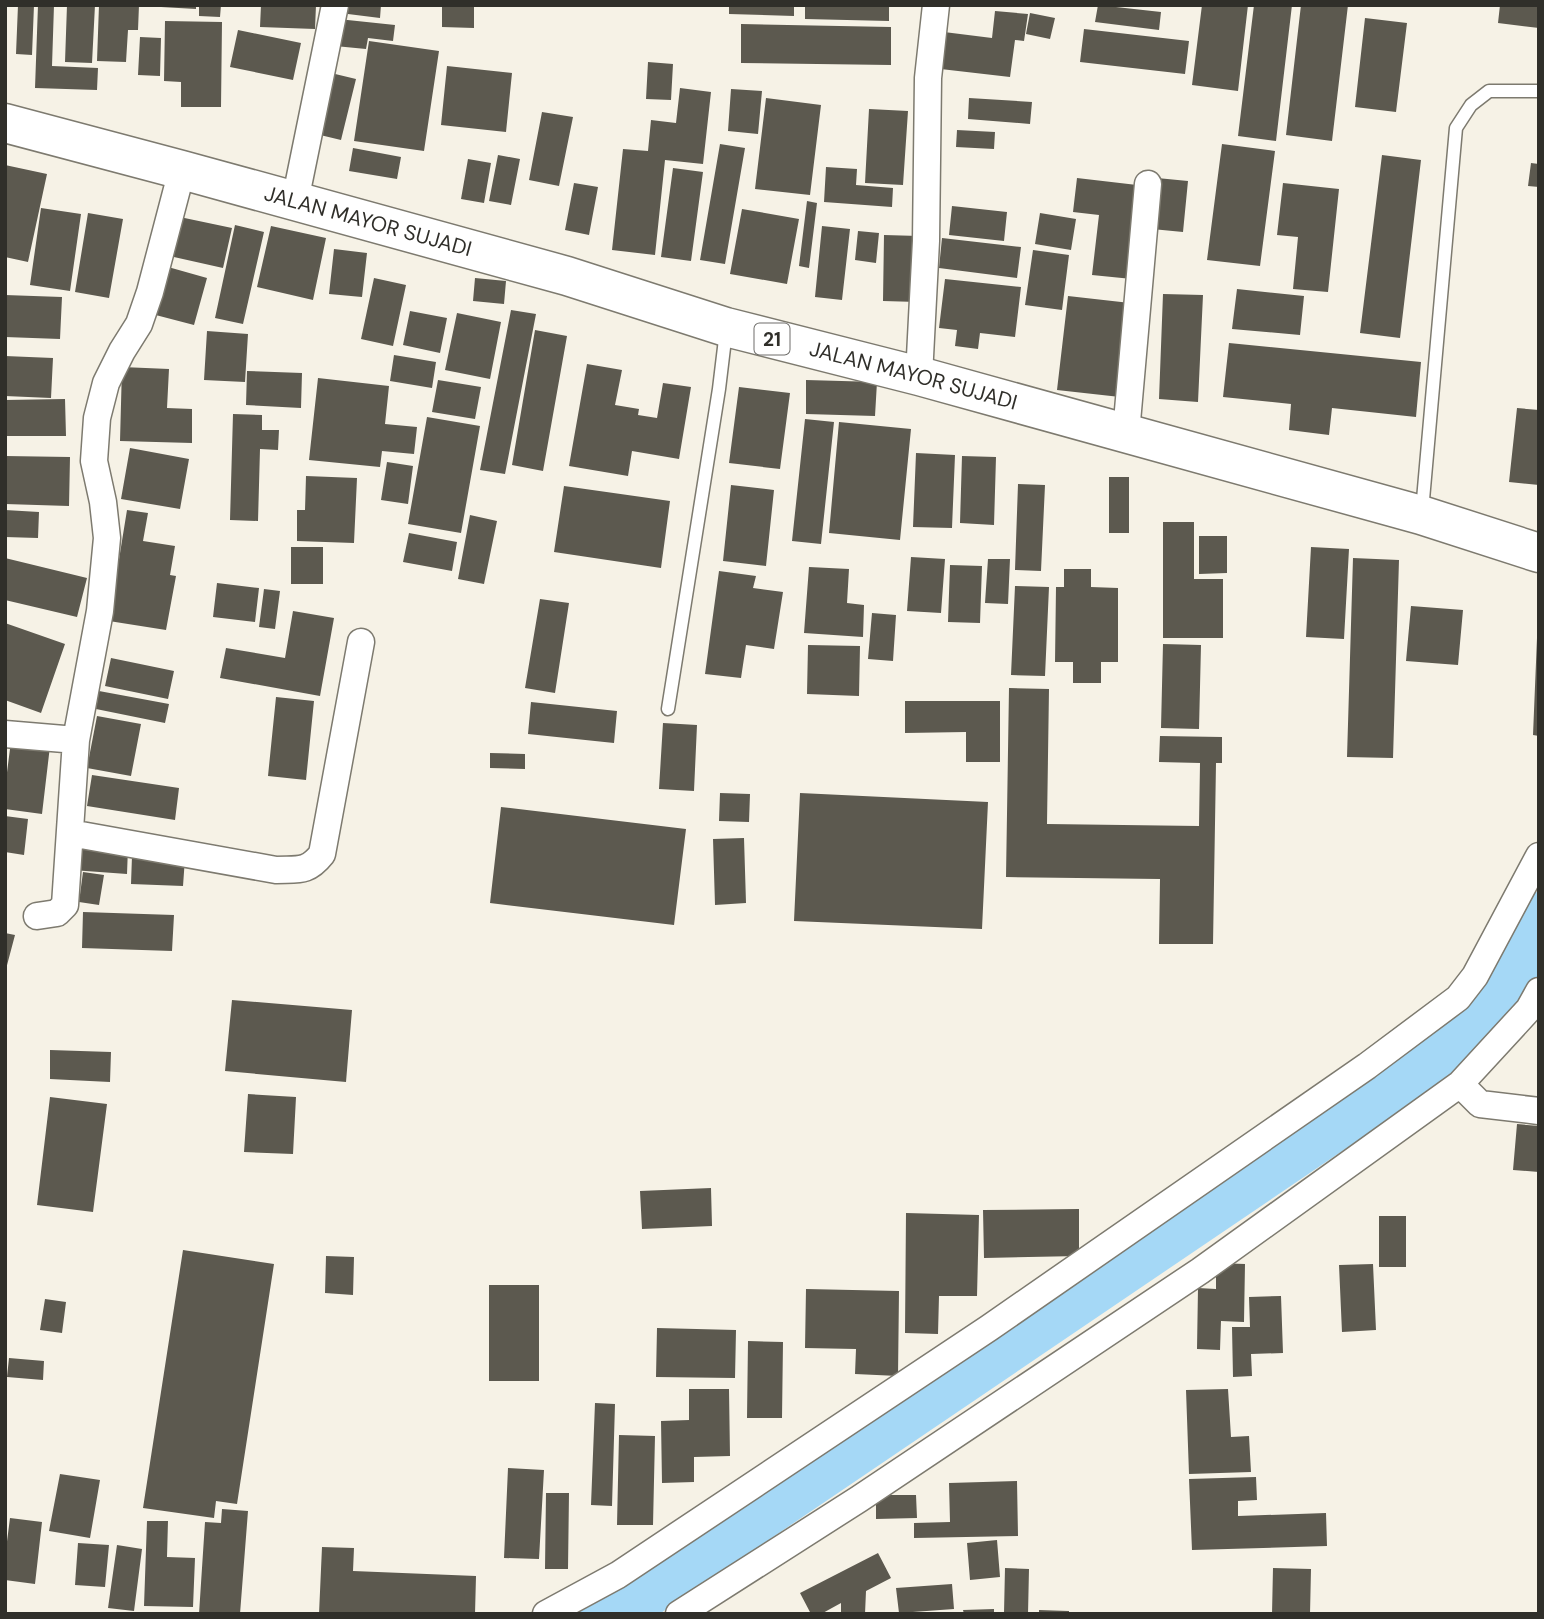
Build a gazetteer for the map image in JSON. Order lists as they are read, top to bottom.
{
  "streets": {
    "highway": ["JALAN MAYOR SUJADI", "21"]
  }
}
